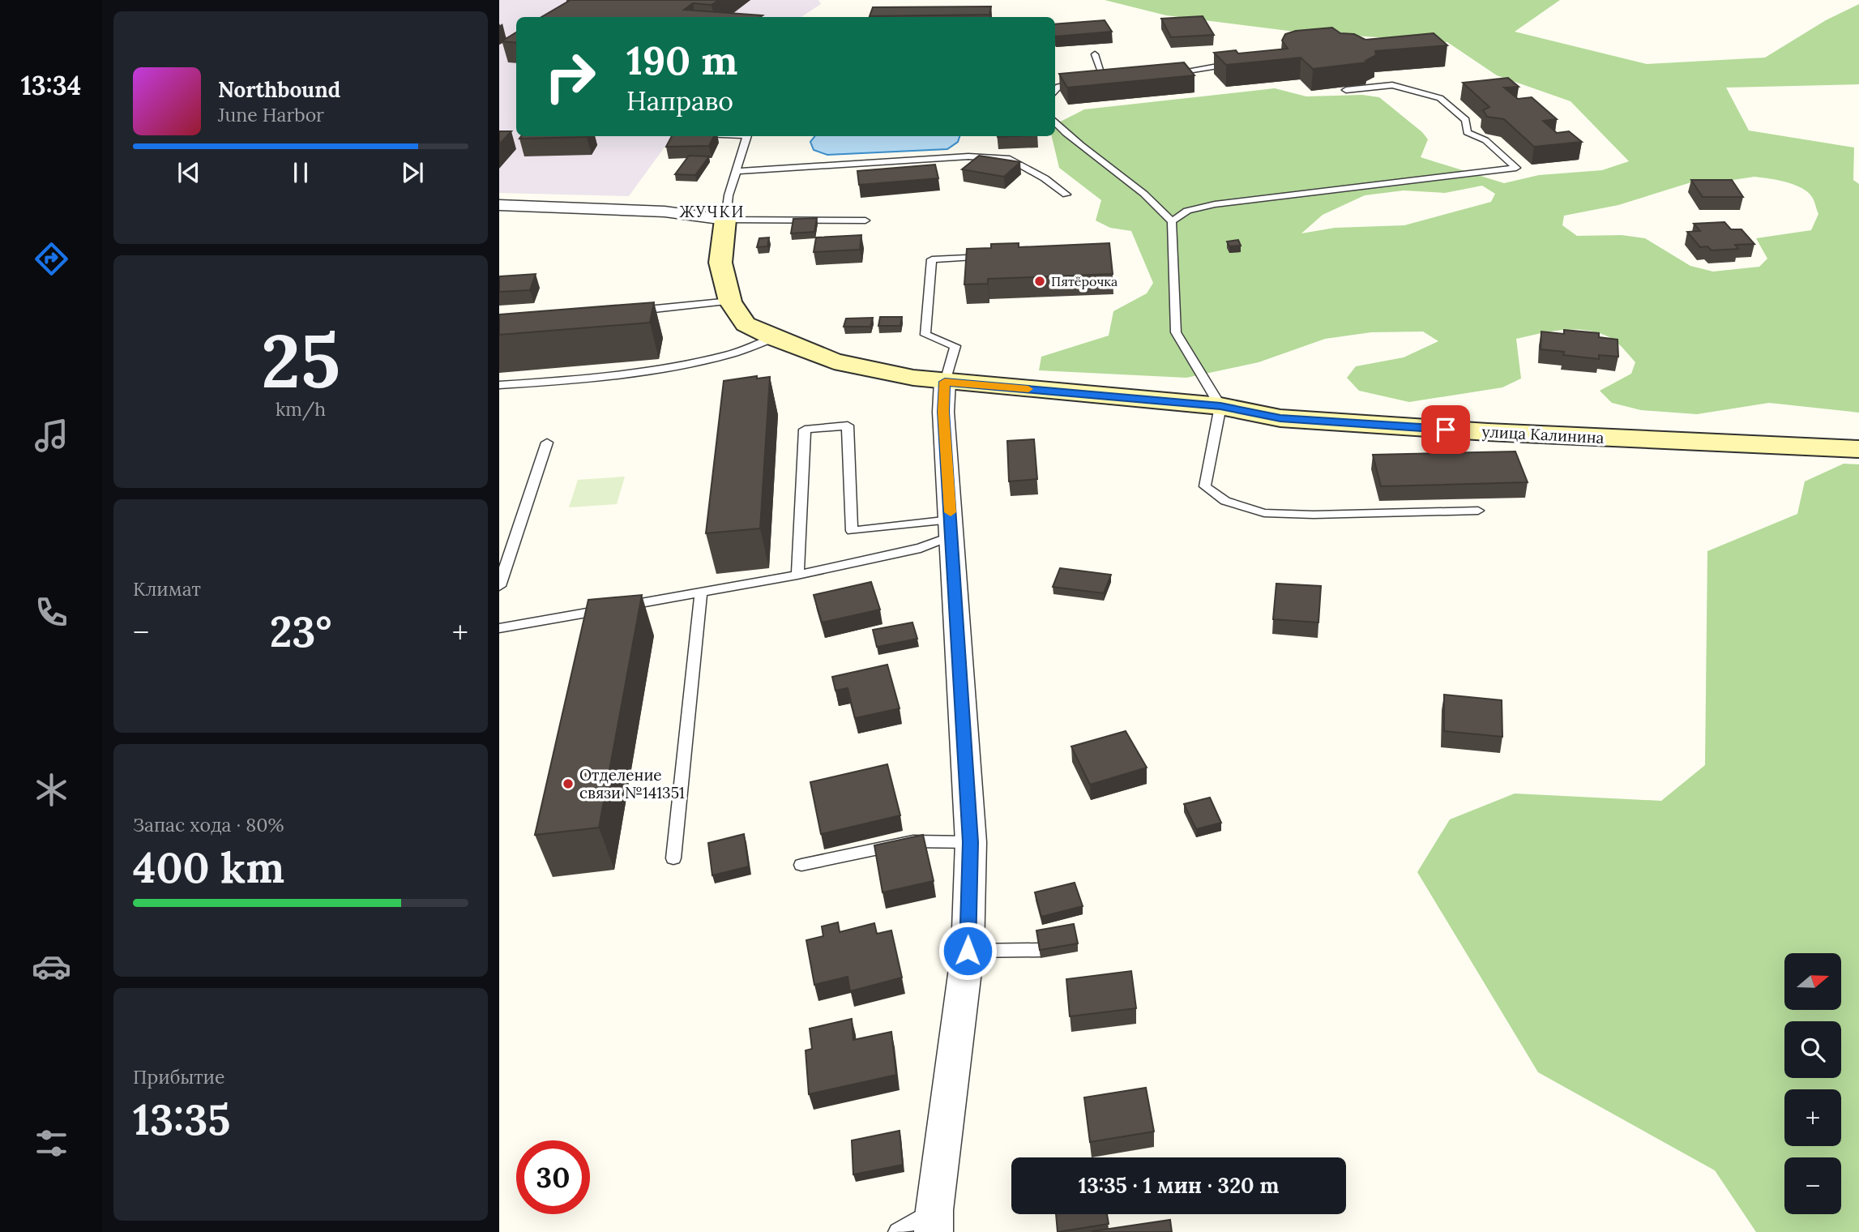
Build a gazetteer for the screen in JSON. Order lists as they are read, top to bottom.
{
  "streets": {
    "street": ["улица Калинина"]
  },
  "districts": ["ЖУЧКИ"],
  "places": ["Пятёрочка", "Отделение связи №141351"],
  "north": "right",
  "page": {
    "tabs": "13:34",
    "turn": ["190 m", "Направо"],
    "song": ["Northbound", "June Harbor"],
    "tile": [
      ["25", "km/h"],
      "Климат",
      ["Запас хода · 80%", "400 km"],
      ["Прибытие", "13:35"]
    ],
    "heat": ["−", "23°", "+"],
    "map_buttons": ["+", "−"],
    "limit": "30",
    "trip": "13:35 · 1 мин · 320 m"
  }
}
